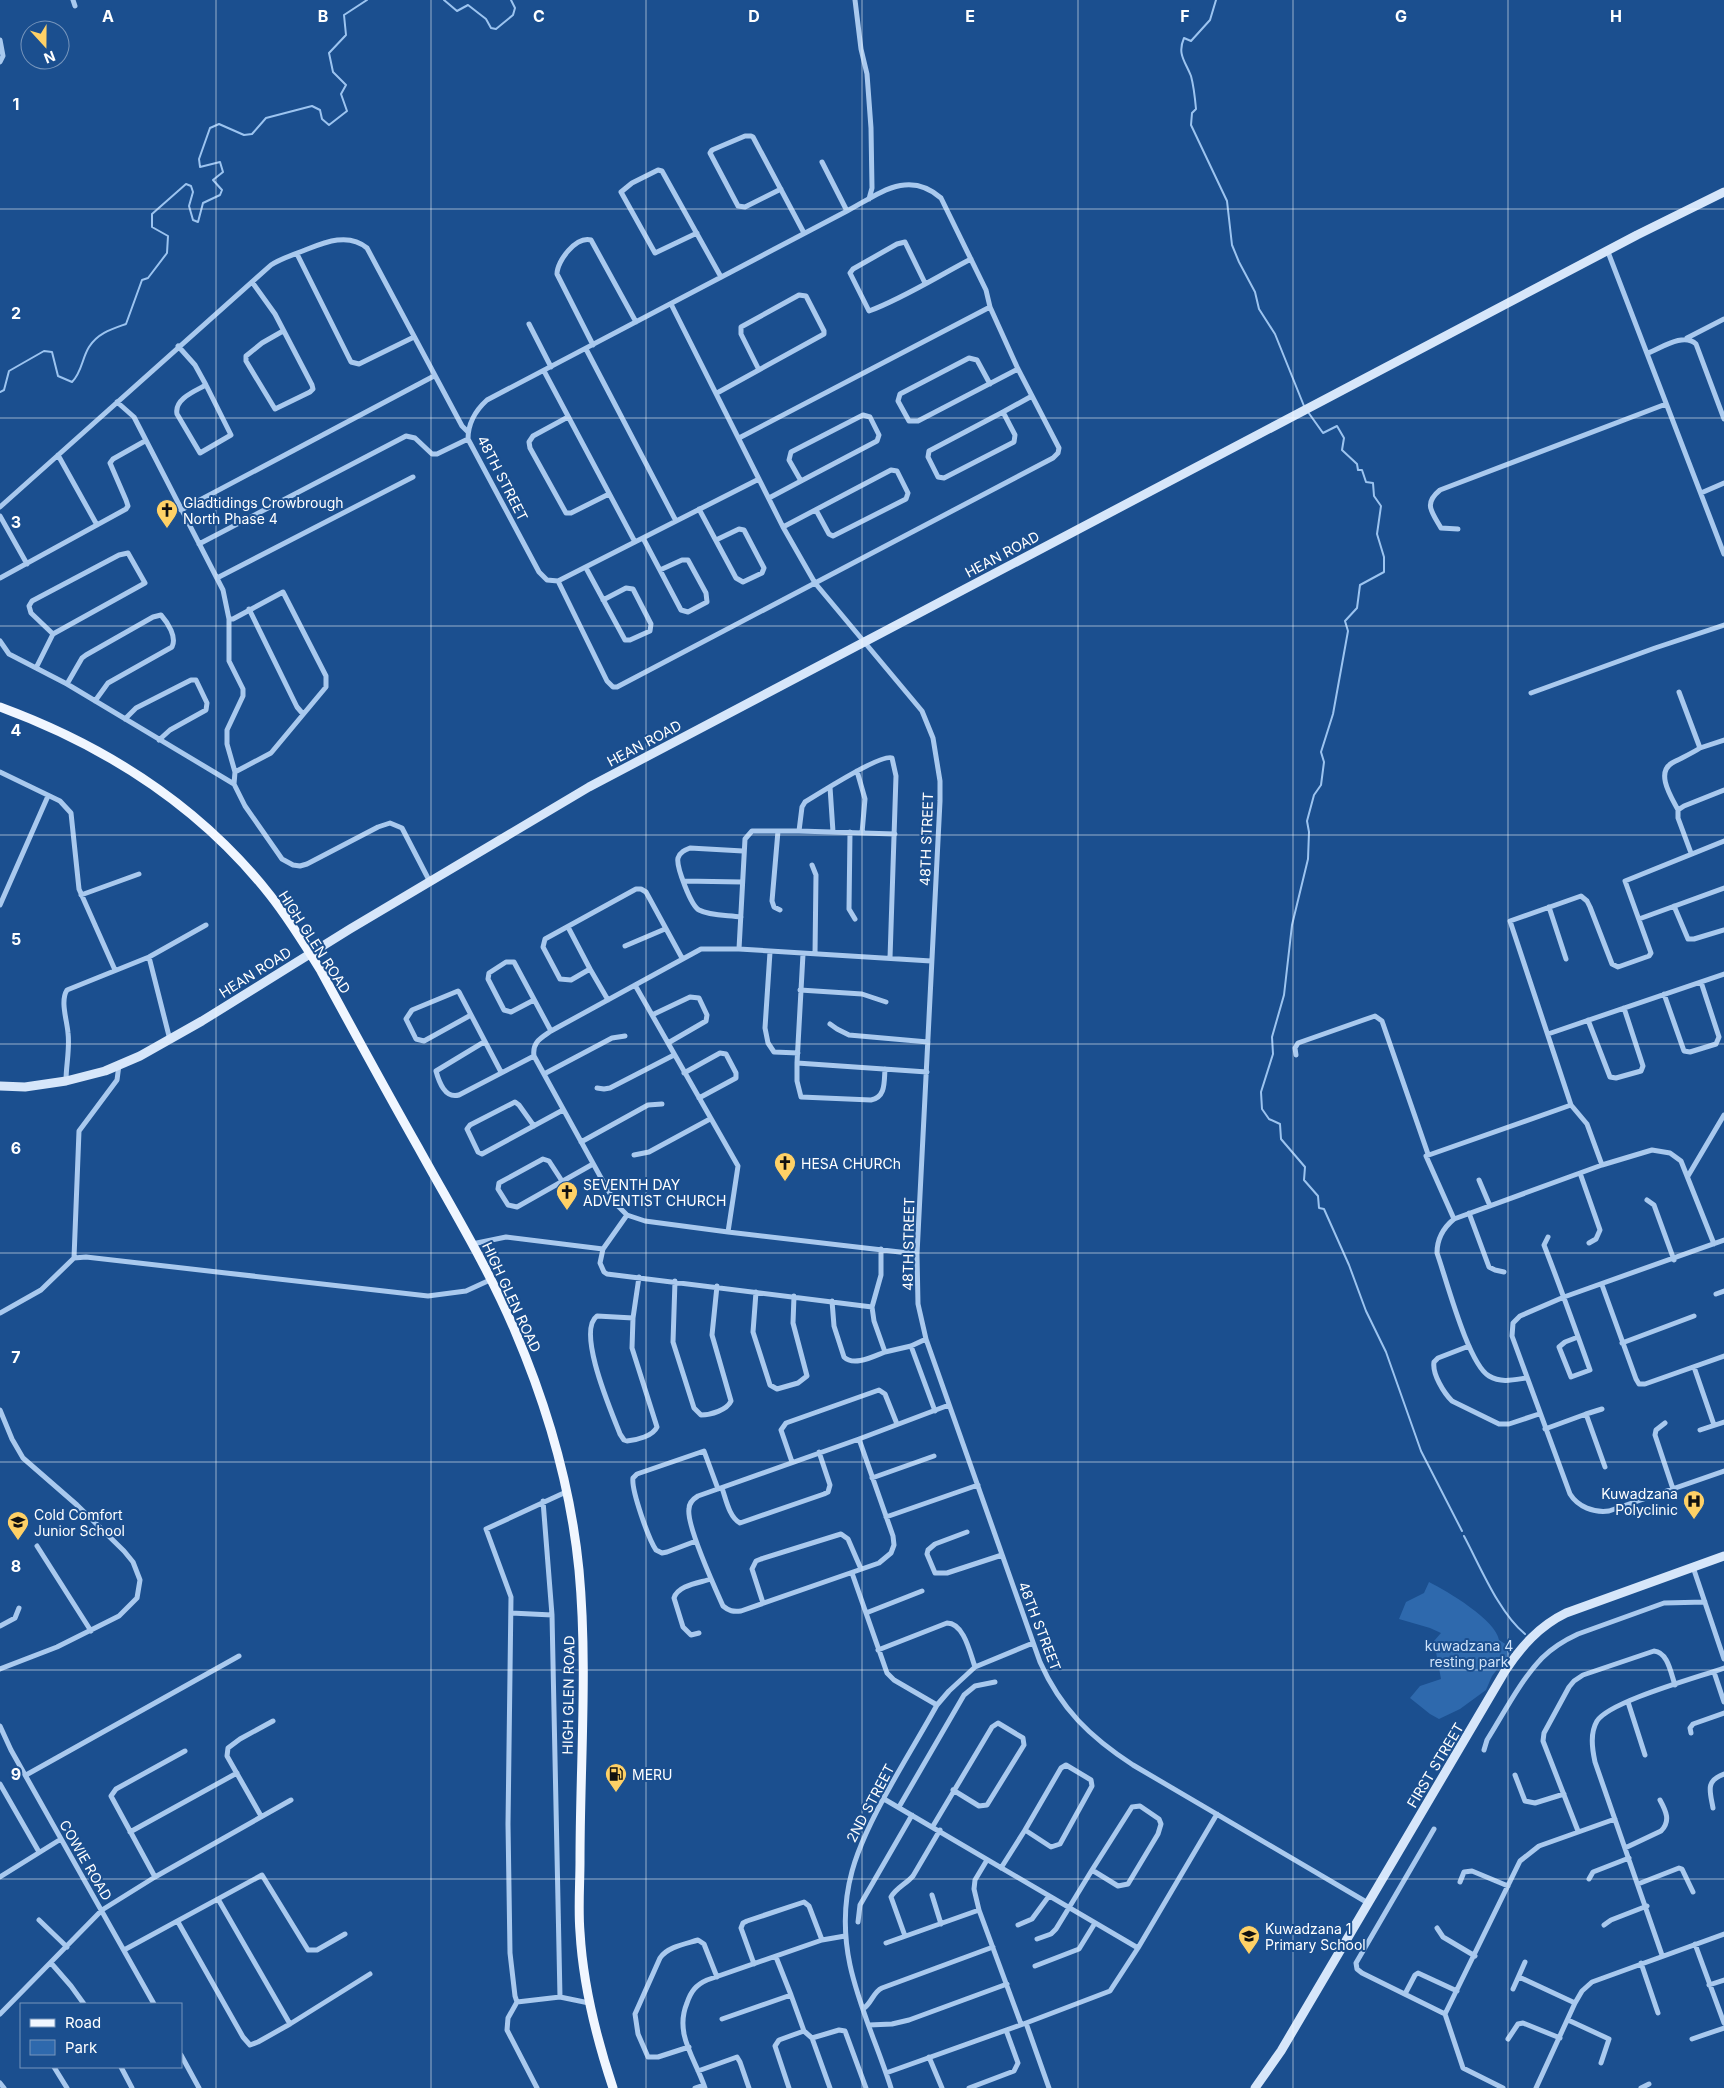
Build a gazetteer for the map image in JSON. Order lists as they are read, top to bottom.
{
  "streets": {
    "main road": ["HIGH GLEN ROAD"],
    "street": [
      "48TH STREET",
      "HEAN ROAD",
      "FIRST STREET",
      "2ND STREET",
      "COWIE ROAD"
    ]
  },
  "crossings": [
    ["48TH STREET", "HEAN ROAD"],
    ["48TH STREET", "FIRST STREET"],
    ["48TH STREET", "2ND STREET"],
    ["HEAN ROAD", "HIGH GLEN ROAD"]
  ],
  "parks": ["kuwadzana 4 resting park"],
  "places": {
    "church": ["Gladtidings Crowbrough North Phase 4", "HESA CHURCh", "SEVENTH DAY ADVENTIST CHURCH"],
    "hospital": ["Kuwadzana Polyclinic"],
    "school or university": ["Cold Comfort Junior School", "Kuwadzana 1 Primary School"],
    "fuel station": ["MERU"]
  },
  "legend": ["Road", "Park"],
  "north": "bottom",
  "grid": {
    "columns": [
      "A",
      "B",
      "C",
      "D",
      "E",
      "F",
      "G",
      "H"
    ],
    "rows": [
      "1",
      "2",
      "3",
      "4",
      "5",
      "6",
      "7",
      "8",
      "9"
    ]
  }
}
